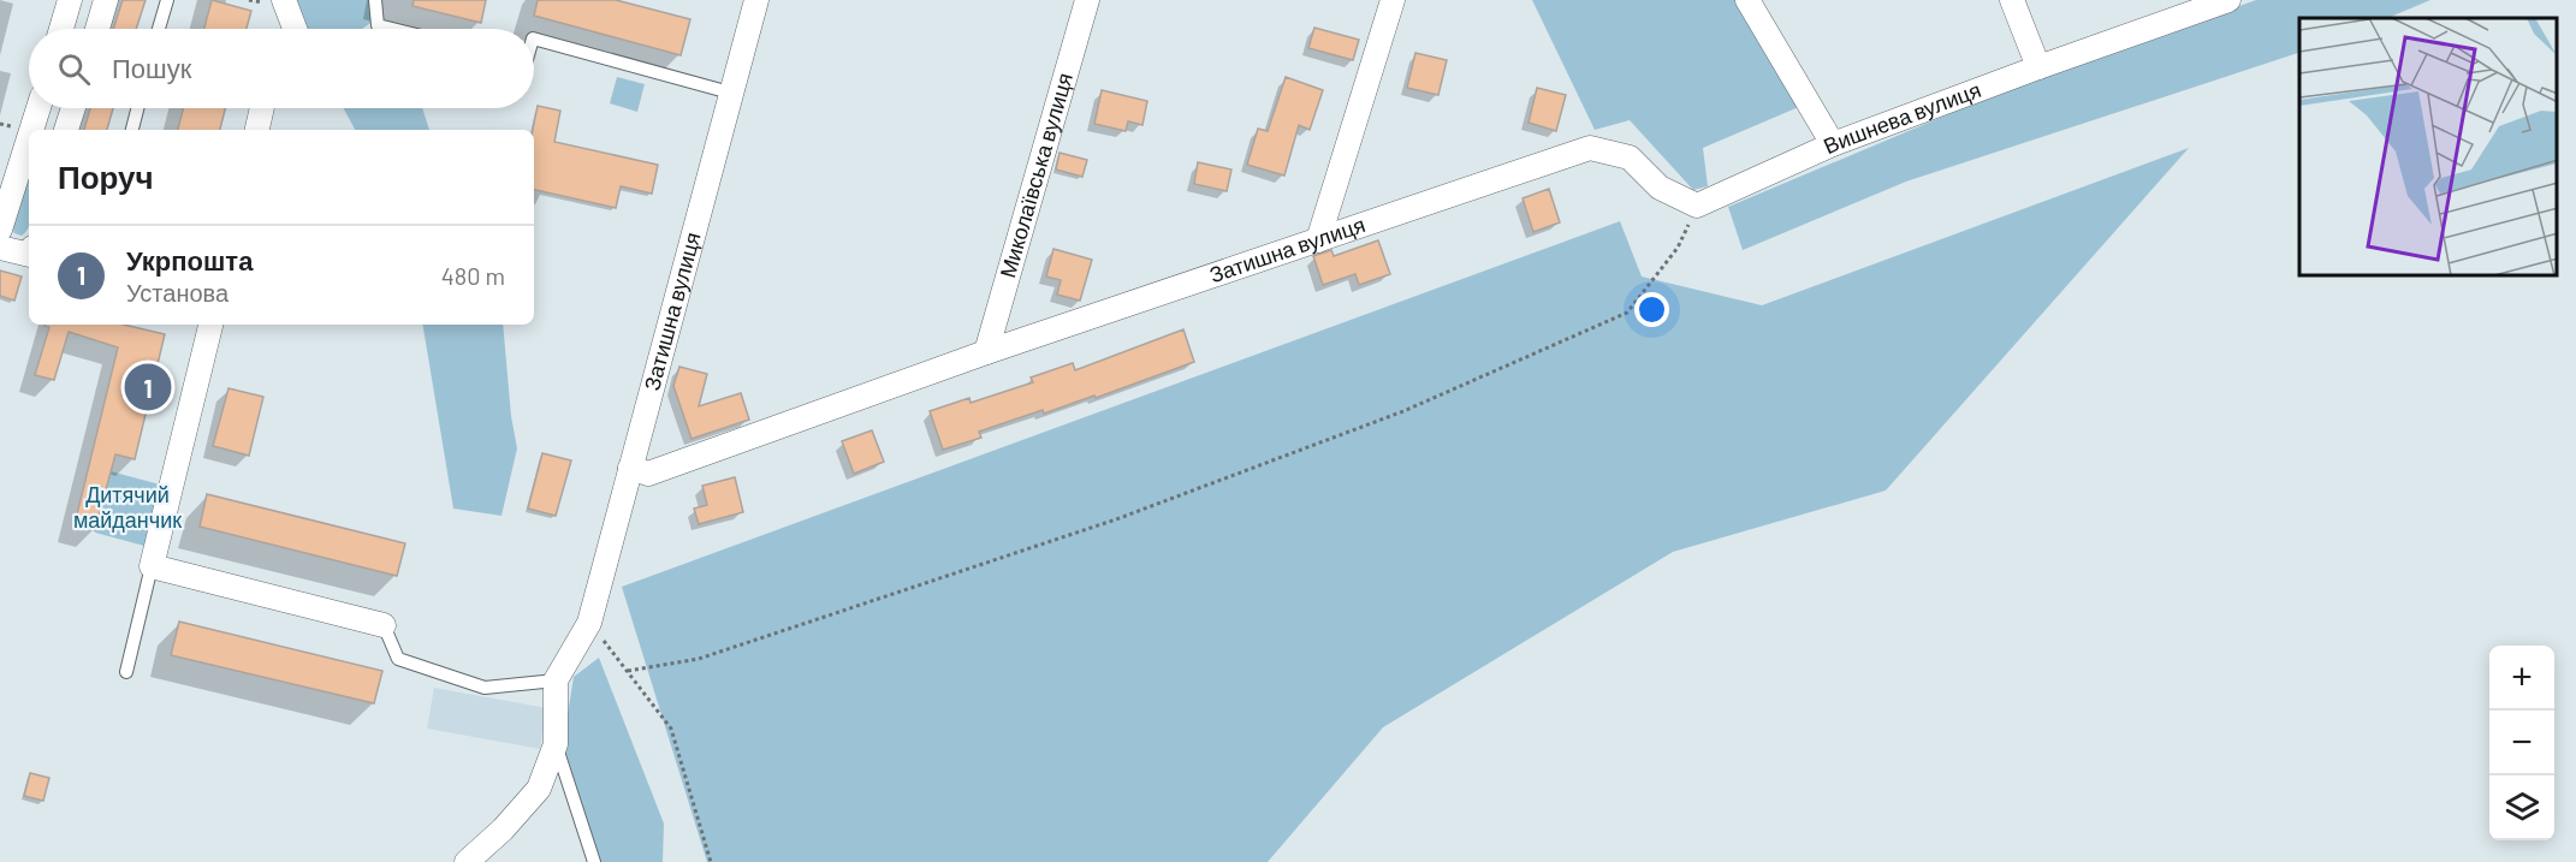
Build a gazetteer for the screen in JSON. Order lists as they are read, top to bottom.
{
  "streets": {
    "street": ["Вишнева вулиця", "Миколаївська вулиця", "Затишна вулиця"]
  },
  "crossings": [
    ["Вишнева вулиця", "Затишна вулиця"],
    ["Миколаївська вулиця", "Затишна вулиця"]
  ],
  "parks": ["Дитячий майданчик"],
  "page": {
    "search": "Пошук",
    "heading": "Поруч",
    "list": [
      {
        "mark": "1",
        "name": "Укрпошта",
        "note": "Установа",
        "value": "480 m"
      }
    ],
    "pins": "1",
    "map_buttons": ["+", "−"]
  }
}
